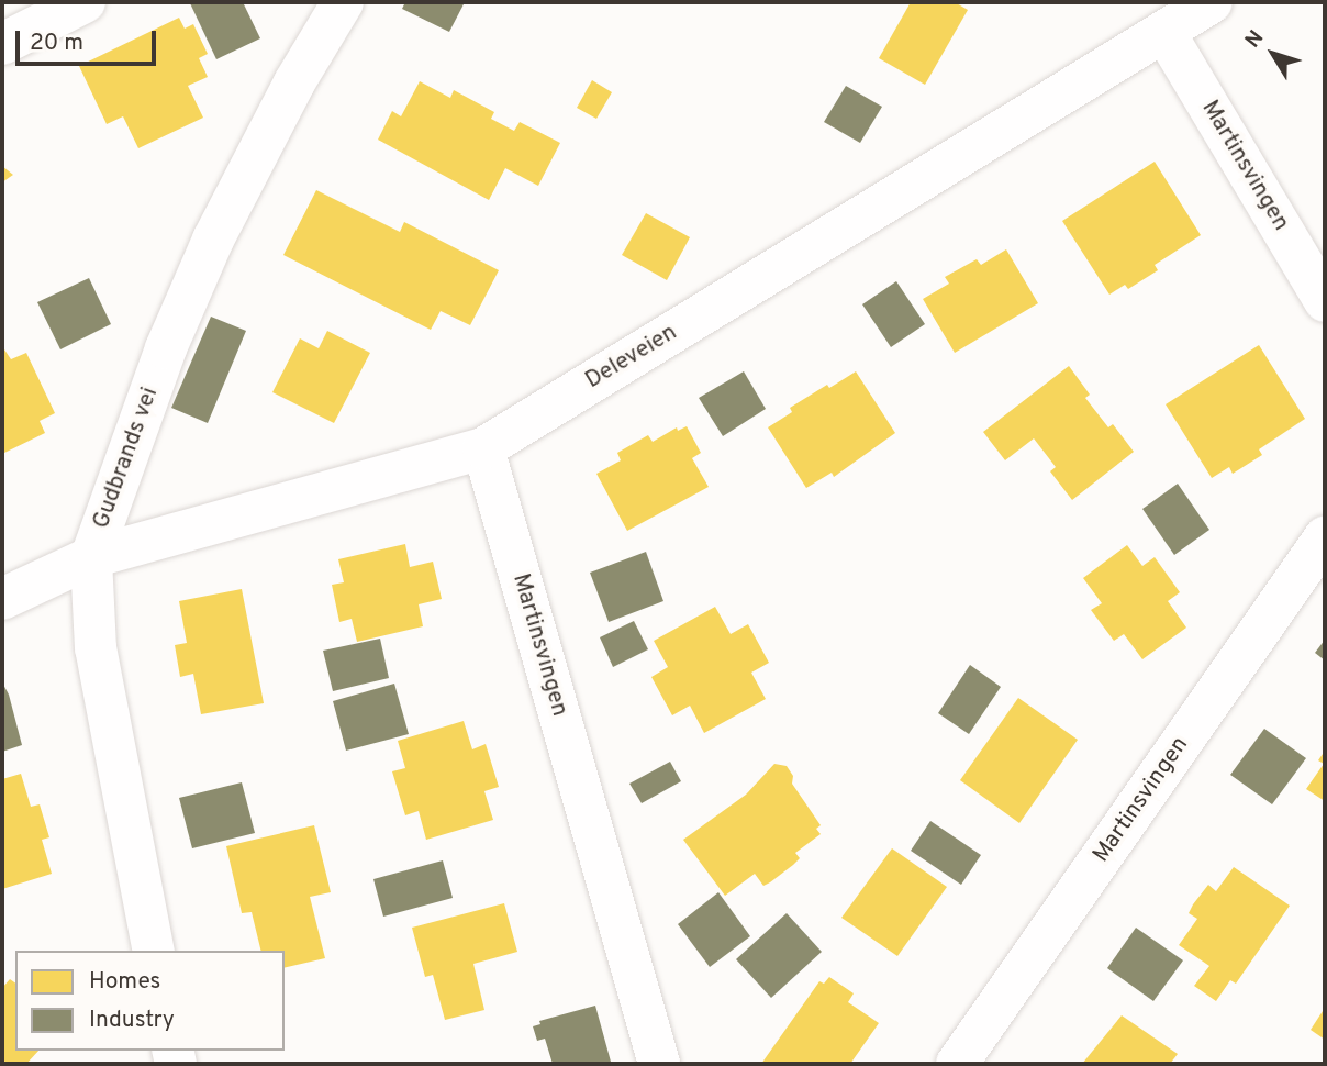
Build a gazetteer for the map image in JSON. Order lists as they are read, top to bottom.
{
  "streets": {
    "street": ["Martinsvingen", "Deleveien", "Gudbrands vei"]
  },
  "crossings": [
    ["Martinsvingen", "Deleveien"],
    ["Deleveien", "Gudbrands vei"]
  ],
  "legend": ["Homes", "Industry"],
  "scale_bar": "20 m",
  "north": "top left"
}
